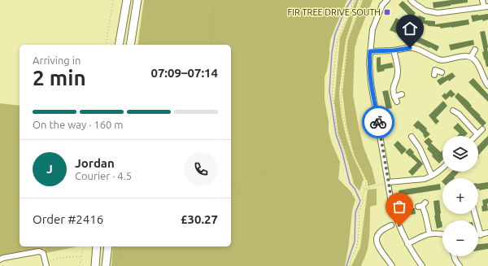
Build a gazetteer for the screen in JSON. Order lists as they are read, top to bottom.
{
  "places": {
    "transit": ["FIR TREE DRIVE SOUTH"]
  },
  "page": {
    "heading": ["2 min", "Arriving in", "07:09–07:14"],
    "panel": [
      "Jordan",
      "Courier · 4.5",
      "Order #2416",
      "£30.27"
    ],
    "bar": "On the way · 160 m",
    "map_buttons": ["+", "−"],
    "round": "J"
  }
}
